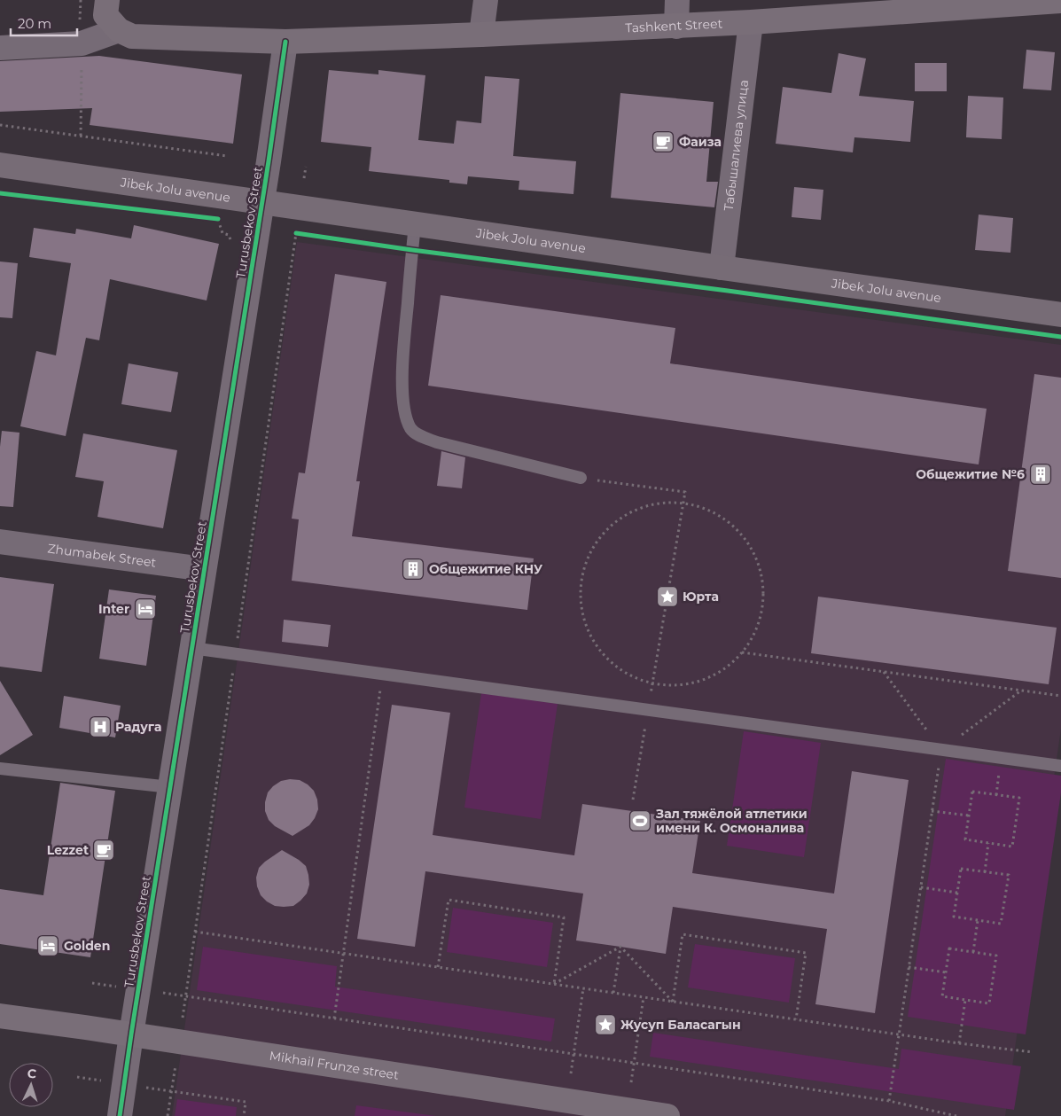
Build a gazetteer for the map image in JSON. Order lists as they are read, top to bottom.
{
  "streets": {
    "main road": ["Jibek Jolu avenue"],
    "street": [
      "Tashkent Street",
      "Табышалиева улица",
      "Turusbekov Street",
      "Zhumabek Street",
      "Mikhail Frunze street"
    ]
  },
  "crossings": [
    ["Tashkent Street", "Табышалиева улица"],
    ["Tashkent Street", "Turusbekov Street"],
    ["Табышалиева улица", "Jibek Jolu avenue"],
    ["Jibek Jolu avenue", "Turusbekov Street"],
    ["Turusbekov Street", "Zhumabek Street"],
    ["Turusbekov Street", "Mikhail Frunze street"]
  ],
  "places": {
    "cafe": ["Фаиза", "Lezzet"],
    "building": ["Общежитие №6", "Общежитие КНУ"],
    "place": ["Юрта", "Жусуп Баласагын"],
    "hotel": ["Inter", "Golden"],
    "hospital": ["Радуга"],
    "sports": ["Зал тяжёлой атлетики имени К. Осмоналива"]
  },
  "scale_bar": "20 m",
  "north": "top"
}
